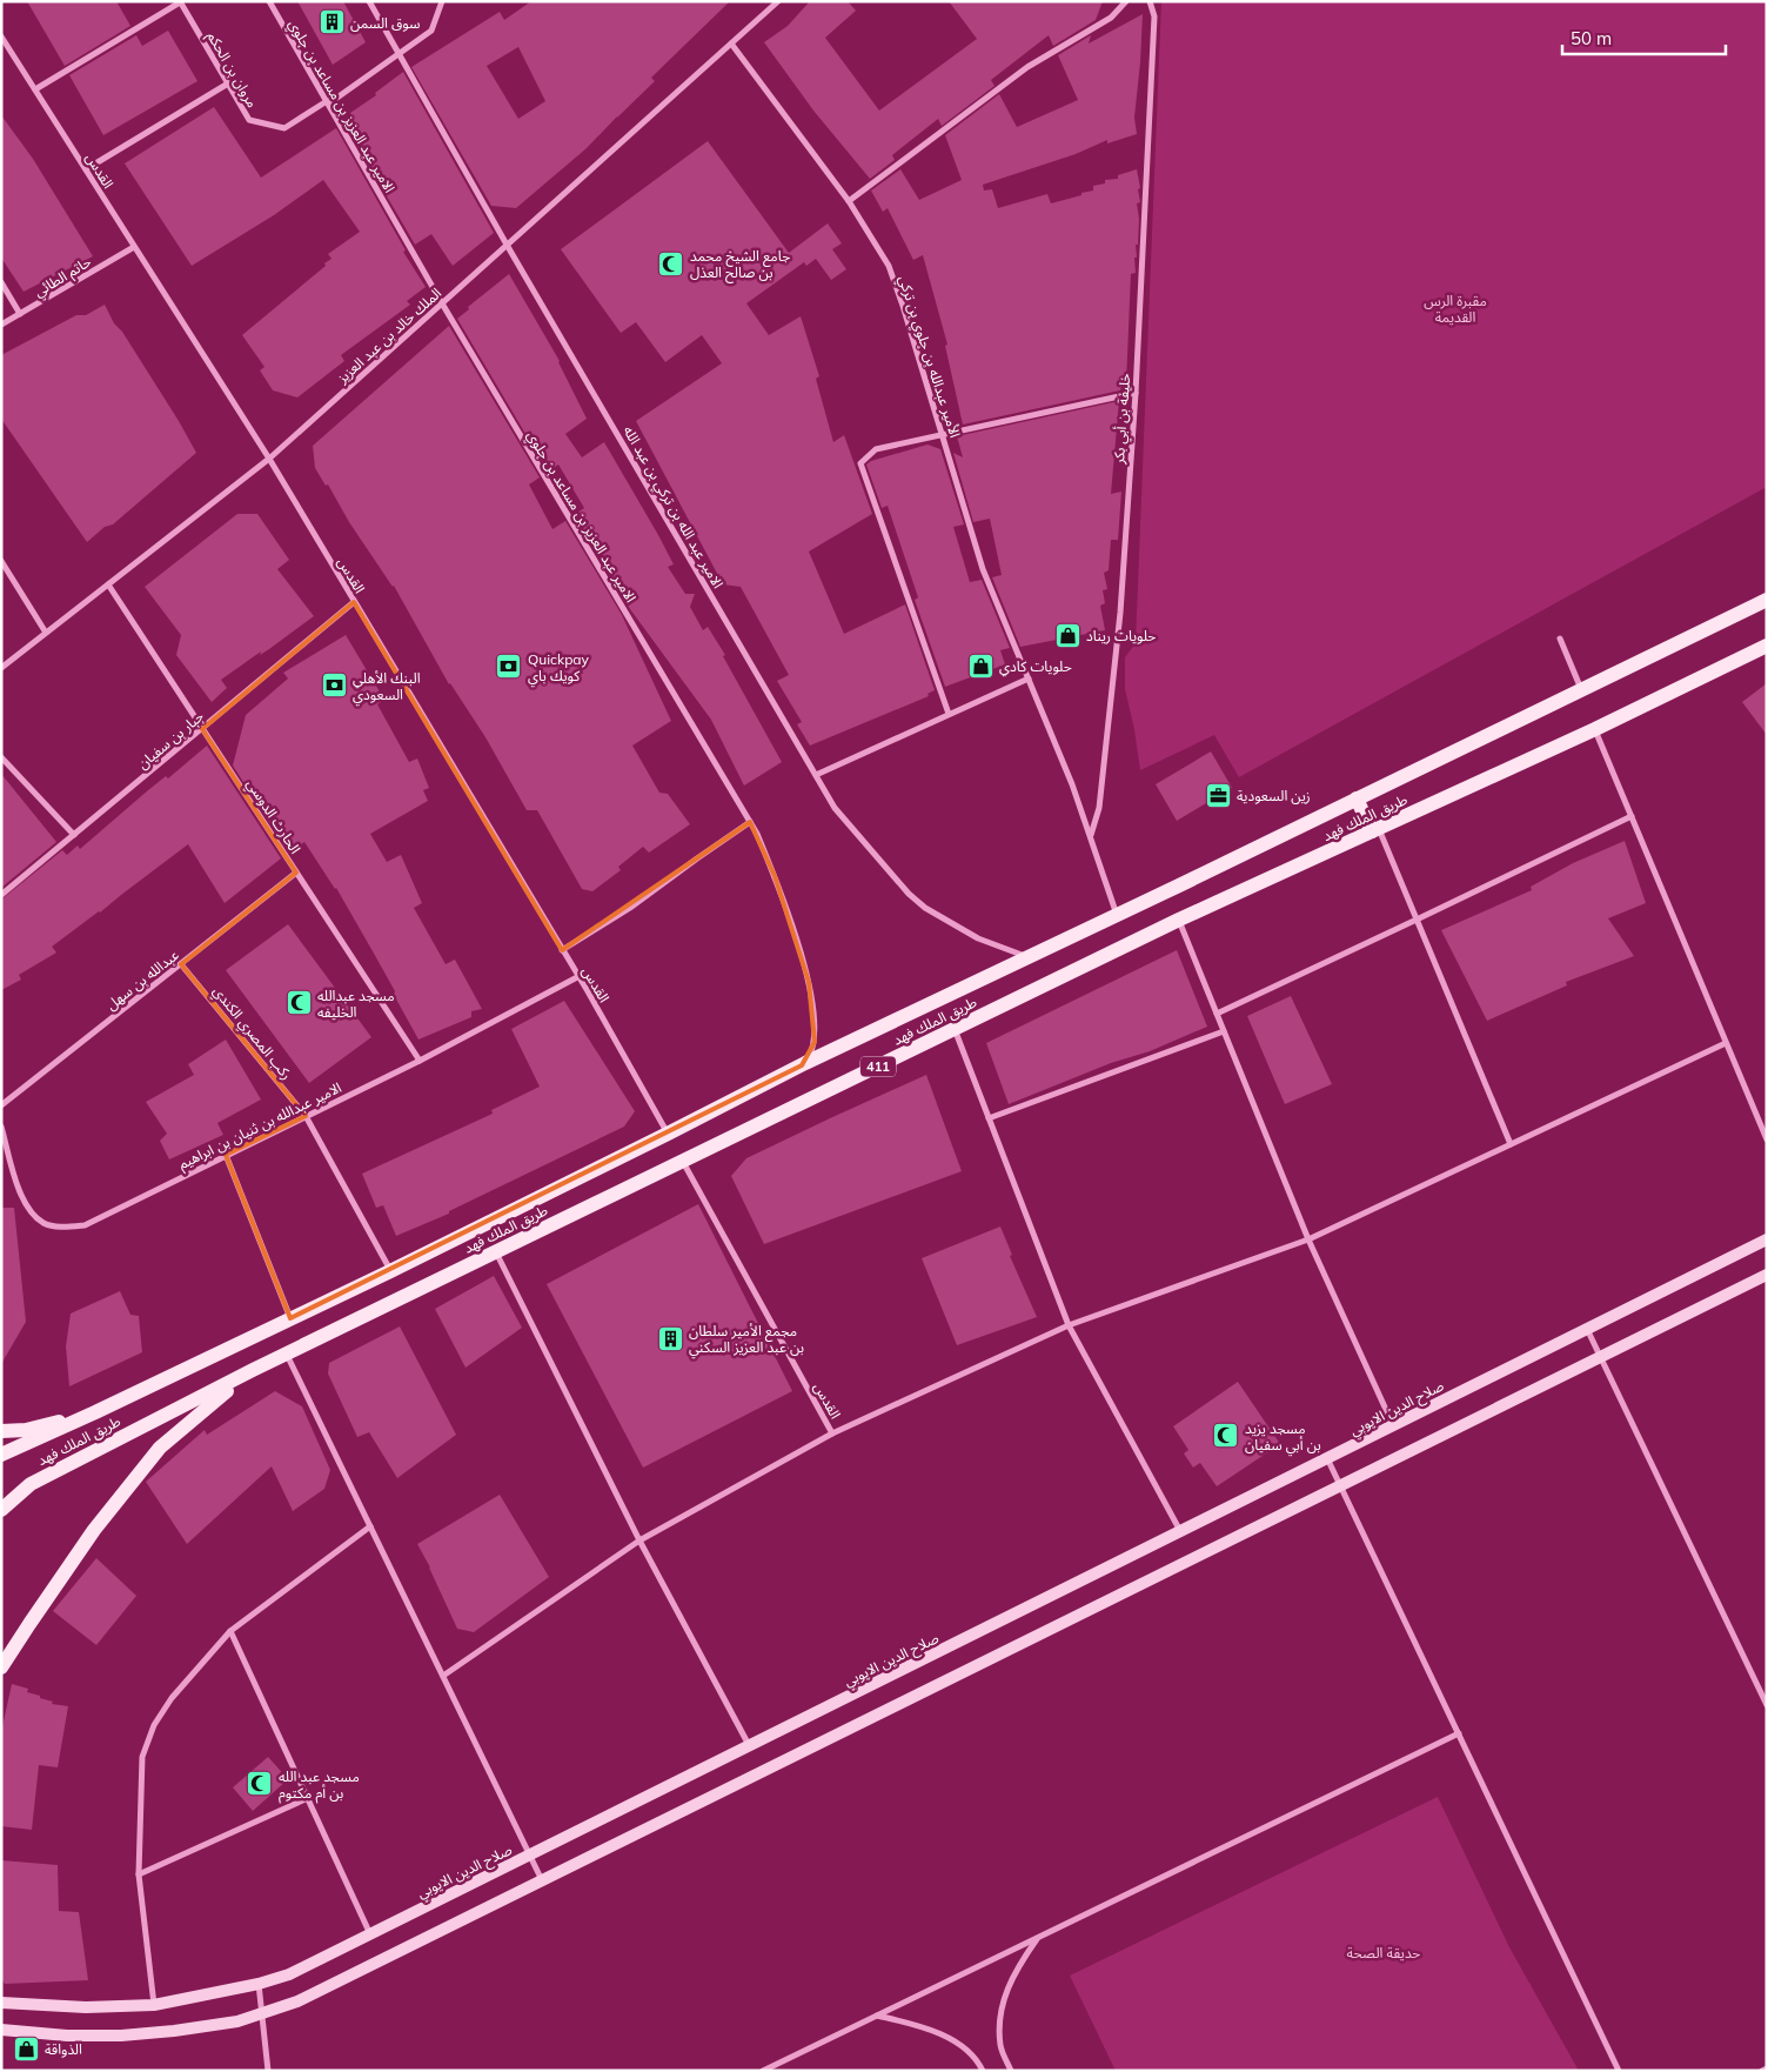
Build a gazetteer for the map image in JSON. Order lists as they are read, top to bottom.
{
  "streets": {
    "main road": ["طريق الملك فهد", "411"],
    "street": [
      "مروان بن الحكم",
      "الامير عبد العزيز بن مساعد بن جلوي",
      "القدس",
      "حاتم الطائي",
      "الملك خالد بن عبد العزيز",
      "الأمير عبدالله بن جلوي بن تركي",
      "خليفة بن أبي بكر",
      "الامير عبد الله بن تركي بن عبد الله",
      "جبار بن سفيان",
      "الحارث الدوسي",
      "عبدالله بن سهل",
      "ركب المصري الكندي",
      "الامير عبدالله بن ثنيان بن ابراهيم",
      "صلاح الدين الايوبي"
    ]
  },
  "crossings": [
    ["مروان بن الحكم", "الامير عبد العزيز بن مساعد بن جلوي"],
    ["مروان بن الحكم", "الامير عبد الله بن تركي بن عبد الله"],
    ["الامير عبد العزيز بن مساعد بن جلوي", "الملك خالد بن عبد العزيز"],
    ["الامير عبد العزيز بن مساعد بن جلوي", "طريق الملك فهد"],
    ["القدس", "حاتم الطائي"],
    ["القدس", "الملك خالد بن عبد العزيز"],
    ["القدس", "جبار بن سفيان"],
    ["القدس", "طريق الملك فهد"],
    ["القدس", "الامير عبدالله بن ثنيان بن ابراهيم"],
    ["الملك خالد بن عبد العزيز", "الأمير عبدالله بن جلوي بن تركي"],
    ["الملك خالد بن عبد العزيز", "الامير عبد الله بن تركي بن عبد الله"],
    ["الملك خالد بن عبد العزيز", "الحارث الدوسي"],
    ["الامير عبد الله بن تركي بن عبد الله", "طريق الملك فهد"],
    ["جبار بن سفيان", "الحارث الدوسي"],
    ["الحارث الدوسي", "عبدالله بن سهل"],
    ["الحارث الدوسي", "الامير عبدالله بن ثنيان بن ابراهيم"],
    ["طريق الملك فهد", "ركب المصري الكندي"],
    ["عبدالله بن سهل", "ركب المصري الكندي"],
    ["ركب المصري الكندي", "الامير عبدالله بن ثنيان بن ابراهيم"]
  ],
  "parks": ["مقبرة الرس القديمة", "حديقة الصحة"],
  "places": {
    "building": ["سوق السمن", "مجمع الأمير سلطان بن عبد العزيز السكني"],
    "mosque": [
      "جامع الشيخ محمد بن صالح العذل",
      "مسجد عبدالله الخليفه",
      "مسجد يزيد بن أبي سفيان",
      "مسجد عبد الله بن أم مكتوم"
    ],
    "shop": ["حلويات ريناد", "حلويات كادي", "الذواقة"],
    "bank": ["Quickpay كويك باي", "البنك الأهلي السعودي"],
    "office": ["زين السعودية"]
  },
  "scale_bar": "50 m"
}
